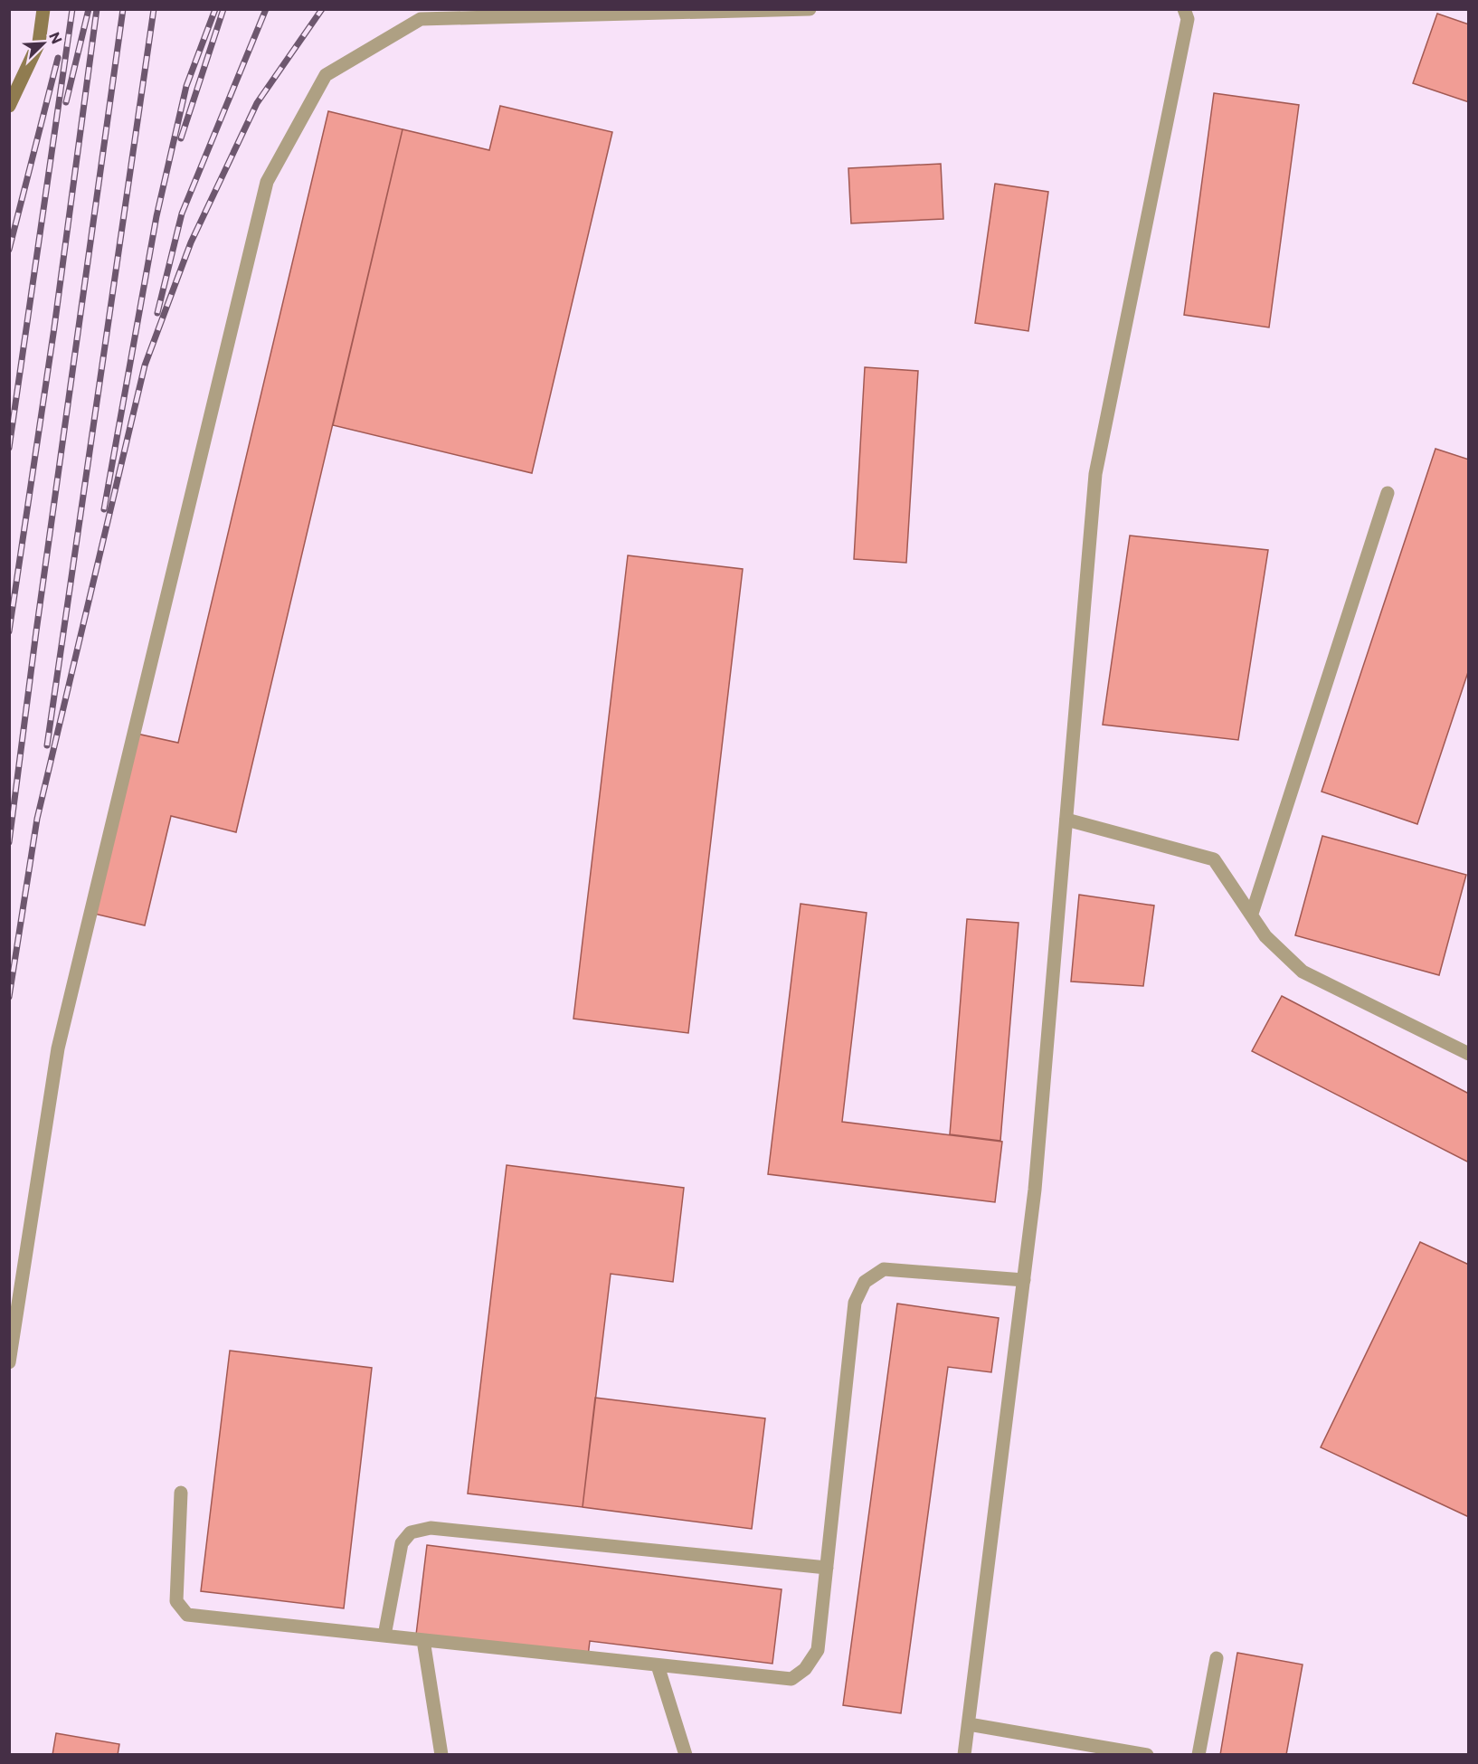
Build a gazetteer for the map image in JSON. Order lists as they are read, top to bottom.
{
  "north": "top right"
}
